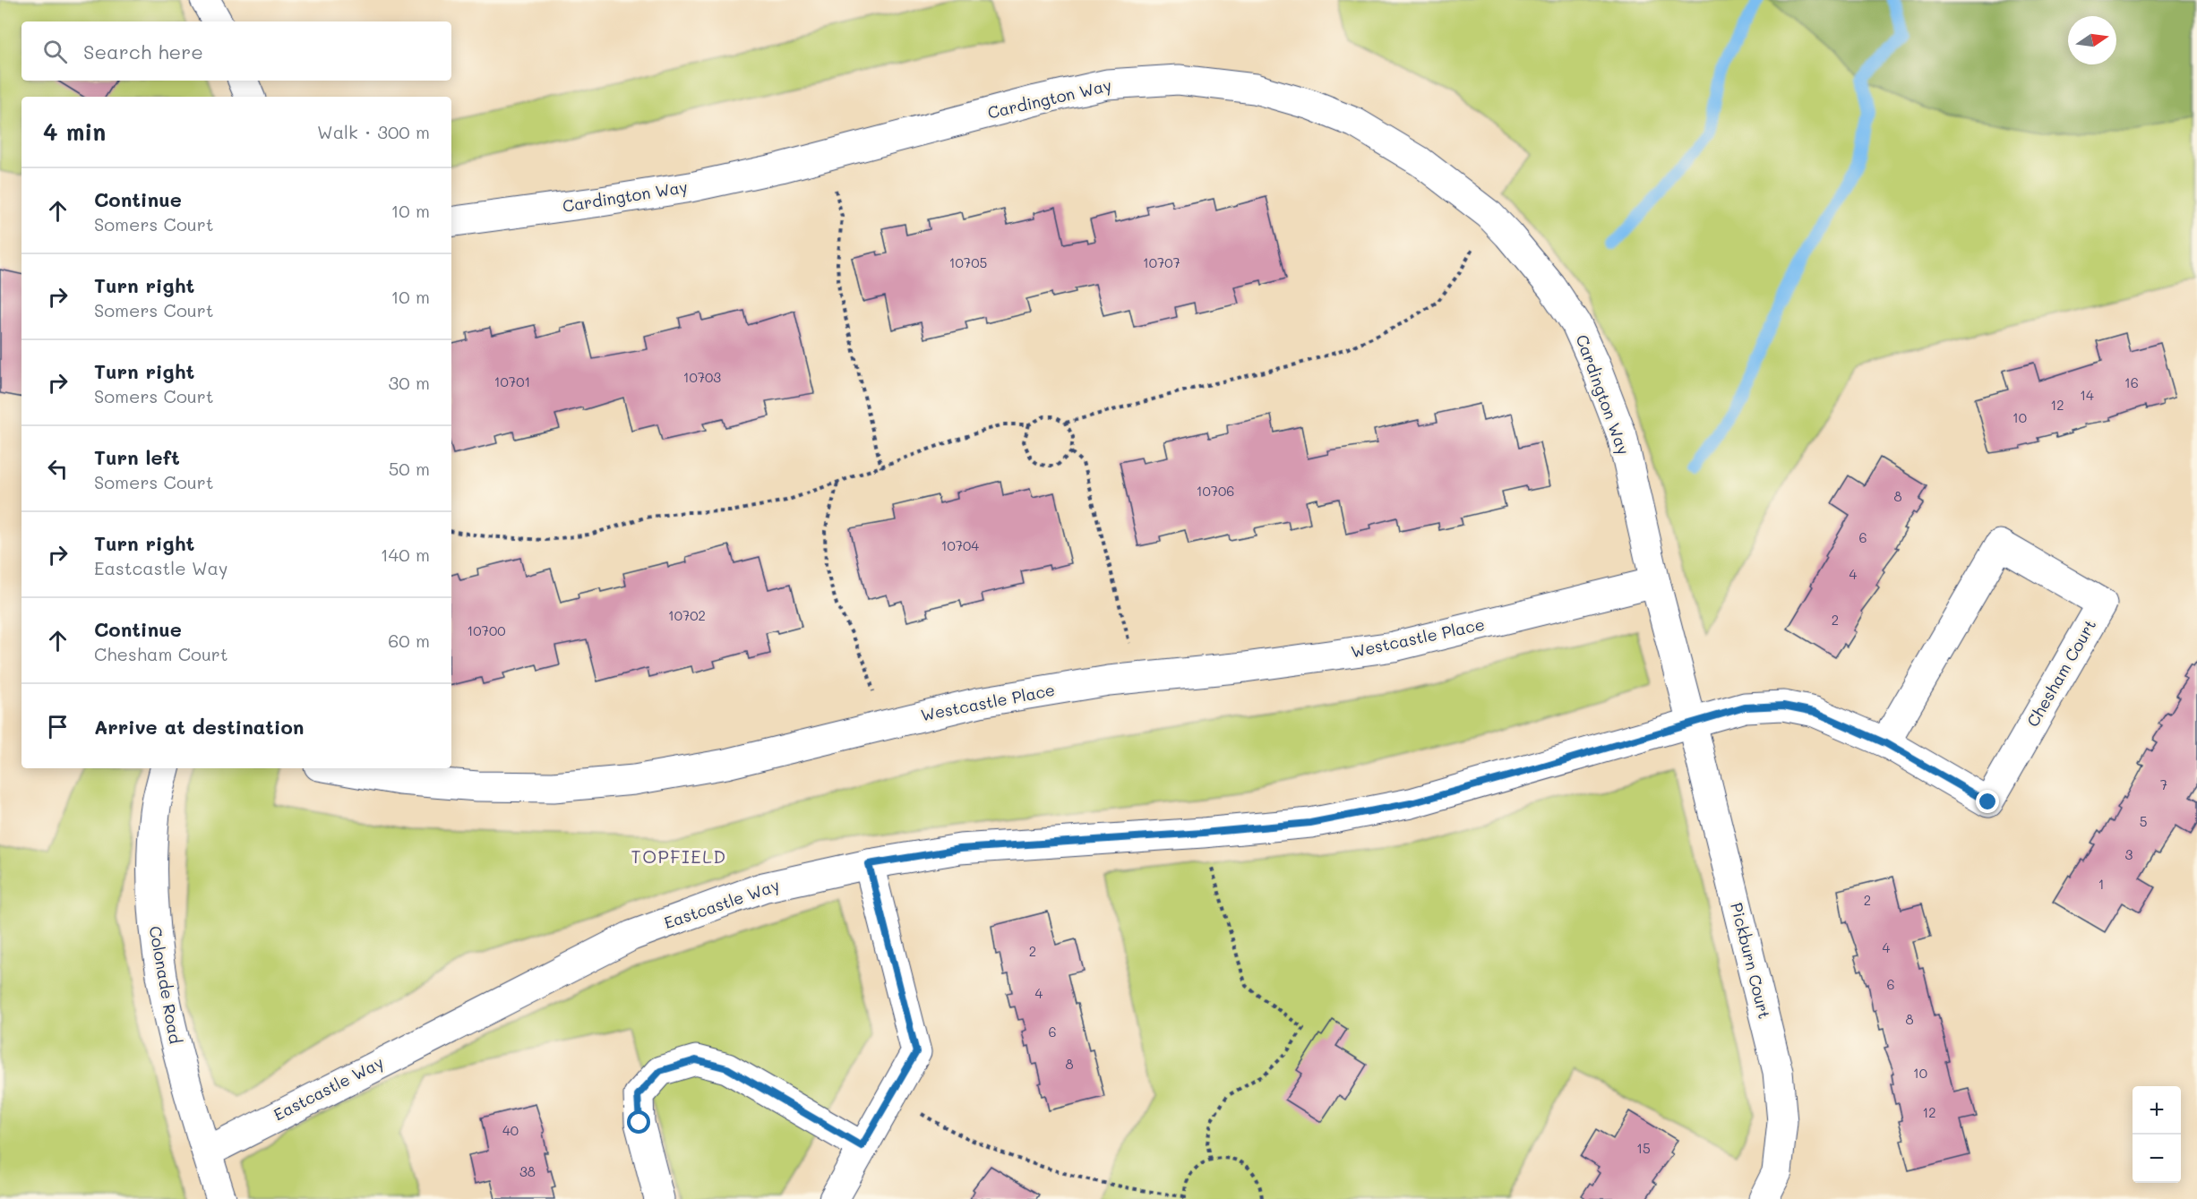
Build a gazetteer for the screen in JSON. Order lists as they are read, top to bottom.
{
  "streets": {
    "street": [
      "Cardington Way",
      "Westcastle Place",
      "Chesham Court",
      "Eastcastle Way",
      "Pickburn Court",
      "Colonade Road"
    ]
  },
  "crossings": [
    ["Cardington Way", "Westcastle Place"],
    ["Cardington Way", "Chesham Court"],
    ["Cardington Way", "Eastcastle Way"],
    ["Cardington Way", "Pickburn Court"],
    ["Chesham Court", "Eastcastle Way"],
    ["Chesham Court", "Pickburn Court"],
    ["Eastcastle Way", "Pickburn Court"],
    ["Eastcastle Way", "Colonade Road"]
  ],
  "districts": ["TOPFIELD"],
  "house_numbers": [
    "10705",
    "10707",
    "10703",
    "10701",
    "16",
    "14",
    "12",
    "10",
    "10706",
    "8",
    "6",
    "10704",
    "4",
    "10702",
    "2",
    "10700",
    "7",
    "5",
    "3",
    "1",
    "2",
    "4",
    "2",
    "6",
    "4",
    "8",
    "6",
    "8",
    "10",
    "12",
    "40",
    "15",
    "38"
  ],
  "north": "right",
  "page": {
    "search": "Search here",
    "heading": ["4 min", "Walk · 300 m"],
    "list": [
      ["Continue", "Somers Court", "10 m"],
      ["Turn right", "Somers Court", "10 m"],
      ["Turn right", "Somers Court", "30 m"],
      ["Turn left", "Somers Court", "50 m"],
      ["Turn right", "Eastcastle Way", "140 m"],
      ["Continue", "Chesham Court", "60 m"],
      "Arrive at destination"
    ],
    "map_buttons": ["+", "−"]
  }
}
